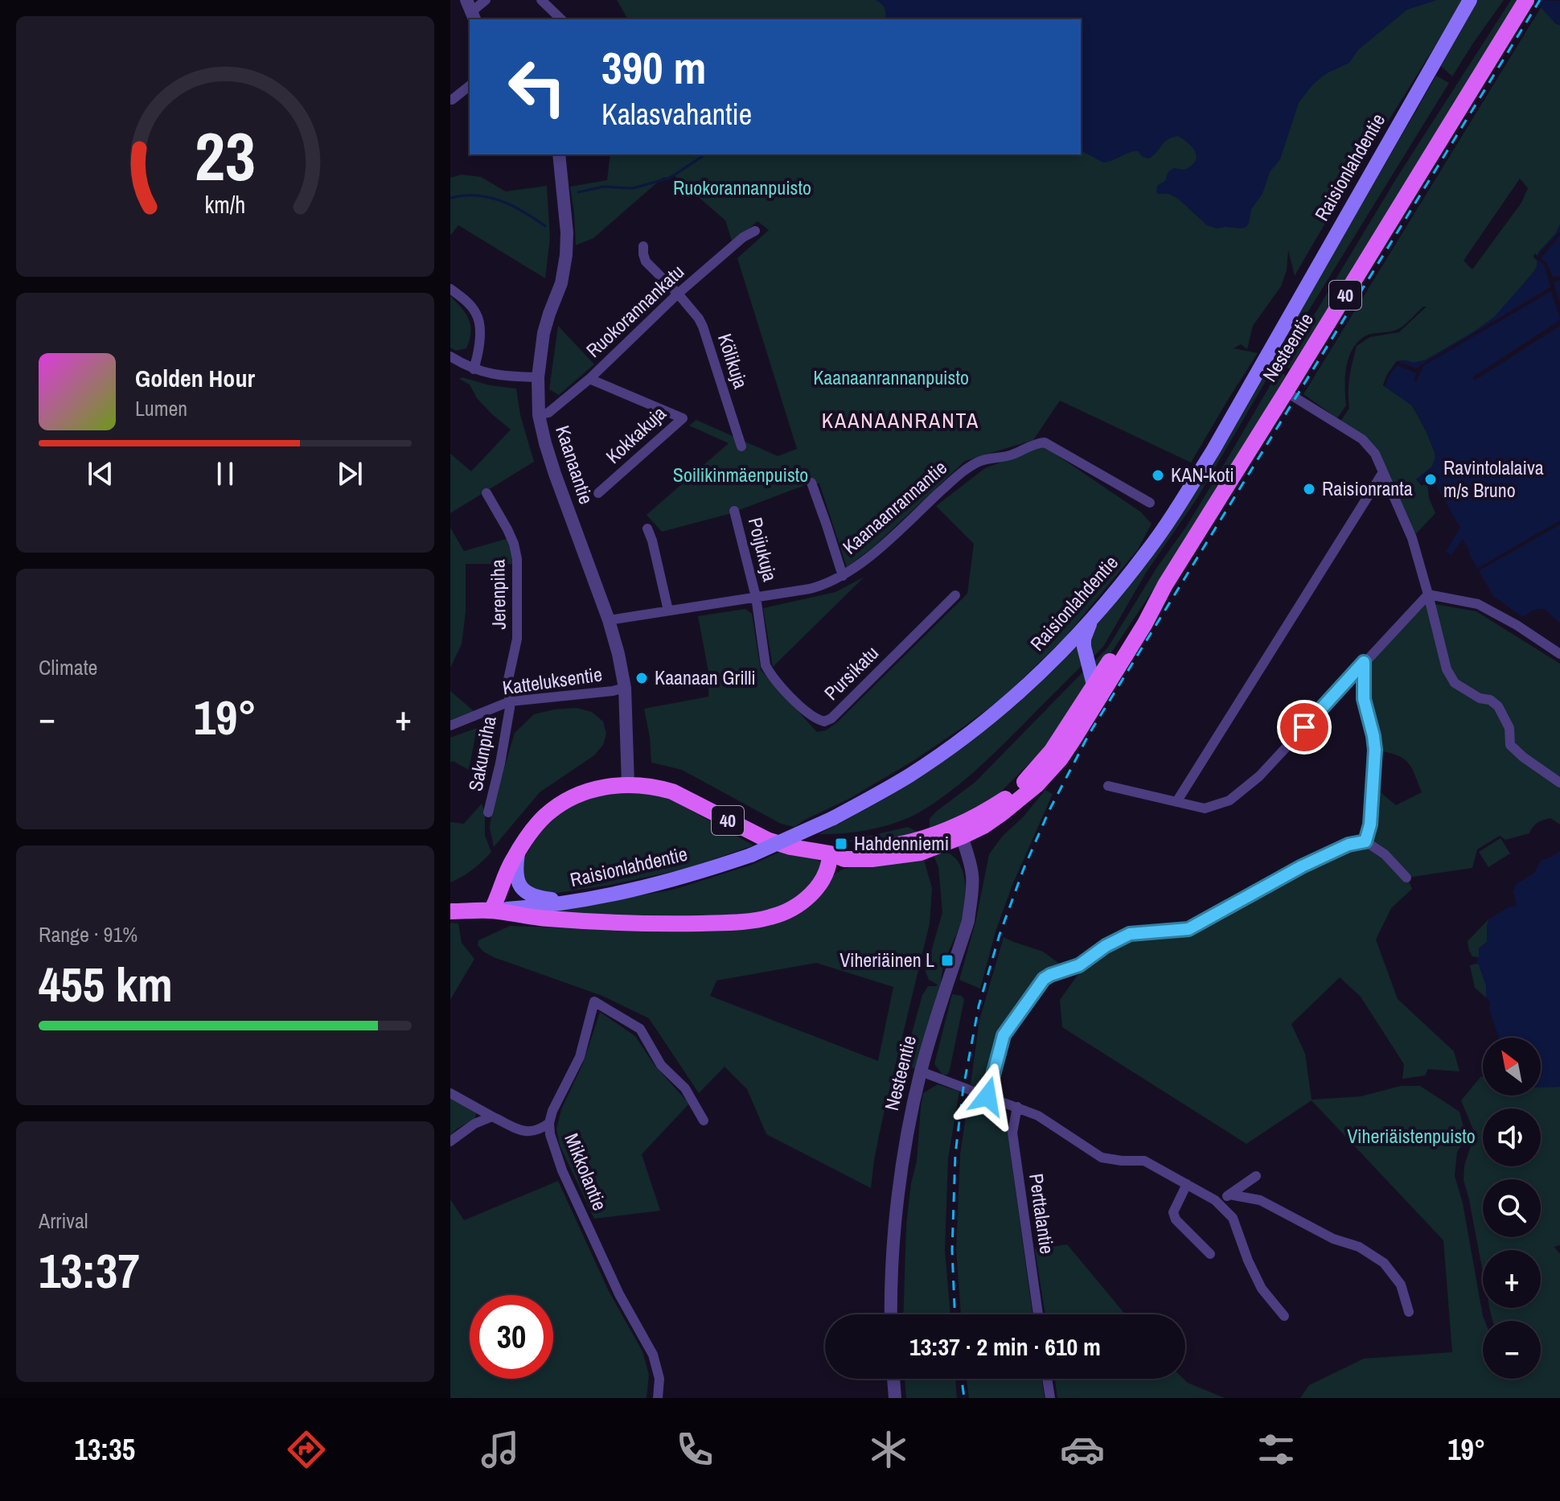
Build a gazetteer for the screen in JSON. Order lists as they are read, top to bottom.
{
  "streets": {
    "main road": ["Raisionlahdentie", "40", "Nesteentie"],
    "street": [
      "Ruokorannankatu",
      "Kölikuja",
      "Kokkakuja",
      "Kaanaantie",
      "Kaanaanrannantie",
      "Poijukuja",
      "Jerenpiha",
      "Pursikatu",
      "Katteluksentie",
      "Sakunpiha",
      "Mikkolantie",
      "Perttalantie"
    ]
  },
  "crossings": [
    ["Raisionlahdentie", "40"],
    ["40", "Nesteentie"],
    ["40", "Kaanaantie"],
    ["Ruokorannankatu", "Kölikuja"],
    ["Ruokorannankatu", "Kokkakuja"],
    ["Ruokorannankatu", "Kaanaantie"],
    ["Kaanaantie", "Kaanaanrannantie"],
    ["Kaanaantie", "Katteluksentie"],
    ["Kaanaanrannantie", "Poijukuja"],
    ["Kaanaanrannantie", "Pursikatu"],
    ["Poijukuja", "Pursikatu"],
    ["Jerenpiha", "Katteluksentie"],
    ["Jerenpiha", "Sakunpiha"],
    ["Katteluksentie", "Sakunpiha"]
  ],
  "districts": ["KAANAANRANTA"],
  "parks": [
    "Ruokorannanpuisto",
    "Kaanaanrannanpuisto",
    "Soilikinmäenpuisto",
    "Viheriäistenpuisto"
  ],
  "places": {
    "other": [
      "KAN-koti",
      "Ravintolalaiva m/s Bruno",
      "Raisionranta",
      "Kaanaan Grilli"
    ],
    "transit": ["Hahdenniemi", "Viheriäinen L"]
  },
  "north": "top left",
  "page": {
    "turn": ["390 m", "Kalasvahantie"],
    "song": ["Golden Hour", "Lumen"],
    "tile": [
      "Climate",
      ["Range · 91%", "455 km"],
      ["Arrival", "13:37"]
    ],
    "heat": ["−", "19°", "+"],
    "map_buttons": ["+", "−"],
    "limit": "30",
    "trip": "13:37 · 2 min · 610 m",
    "tabs": ["13:35", "19°"],
    "gauge": ["23", "km/h"]
  }
}
